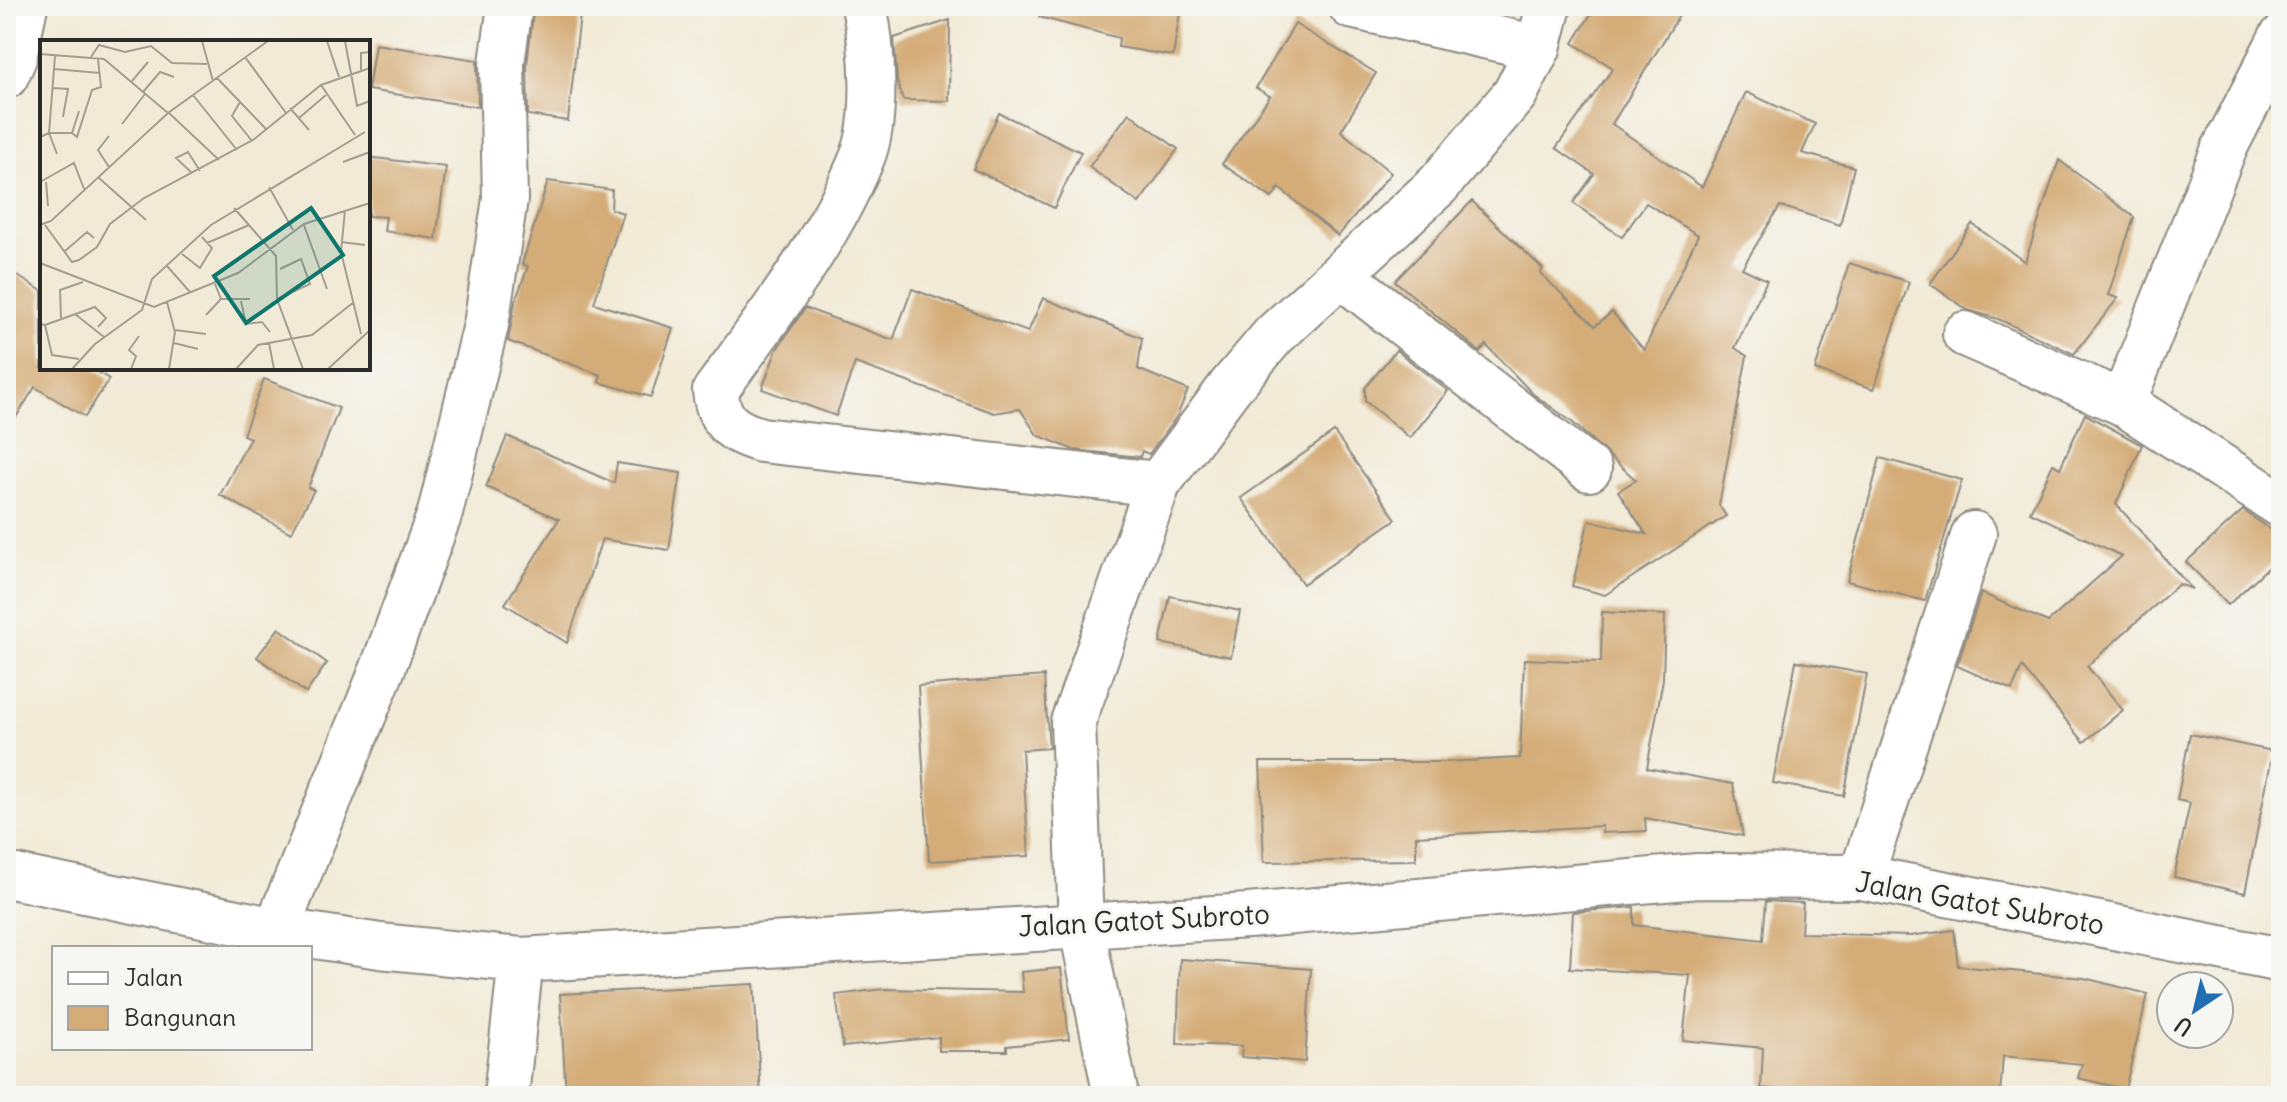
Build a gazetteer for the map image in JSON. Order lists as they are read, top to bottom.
{
  "streets": {
    "street": ["Jalan Gatot Subroto"]
  },
  "legend": ["Jalan", "Bangunan"],
  "north": "bottom left"
}
